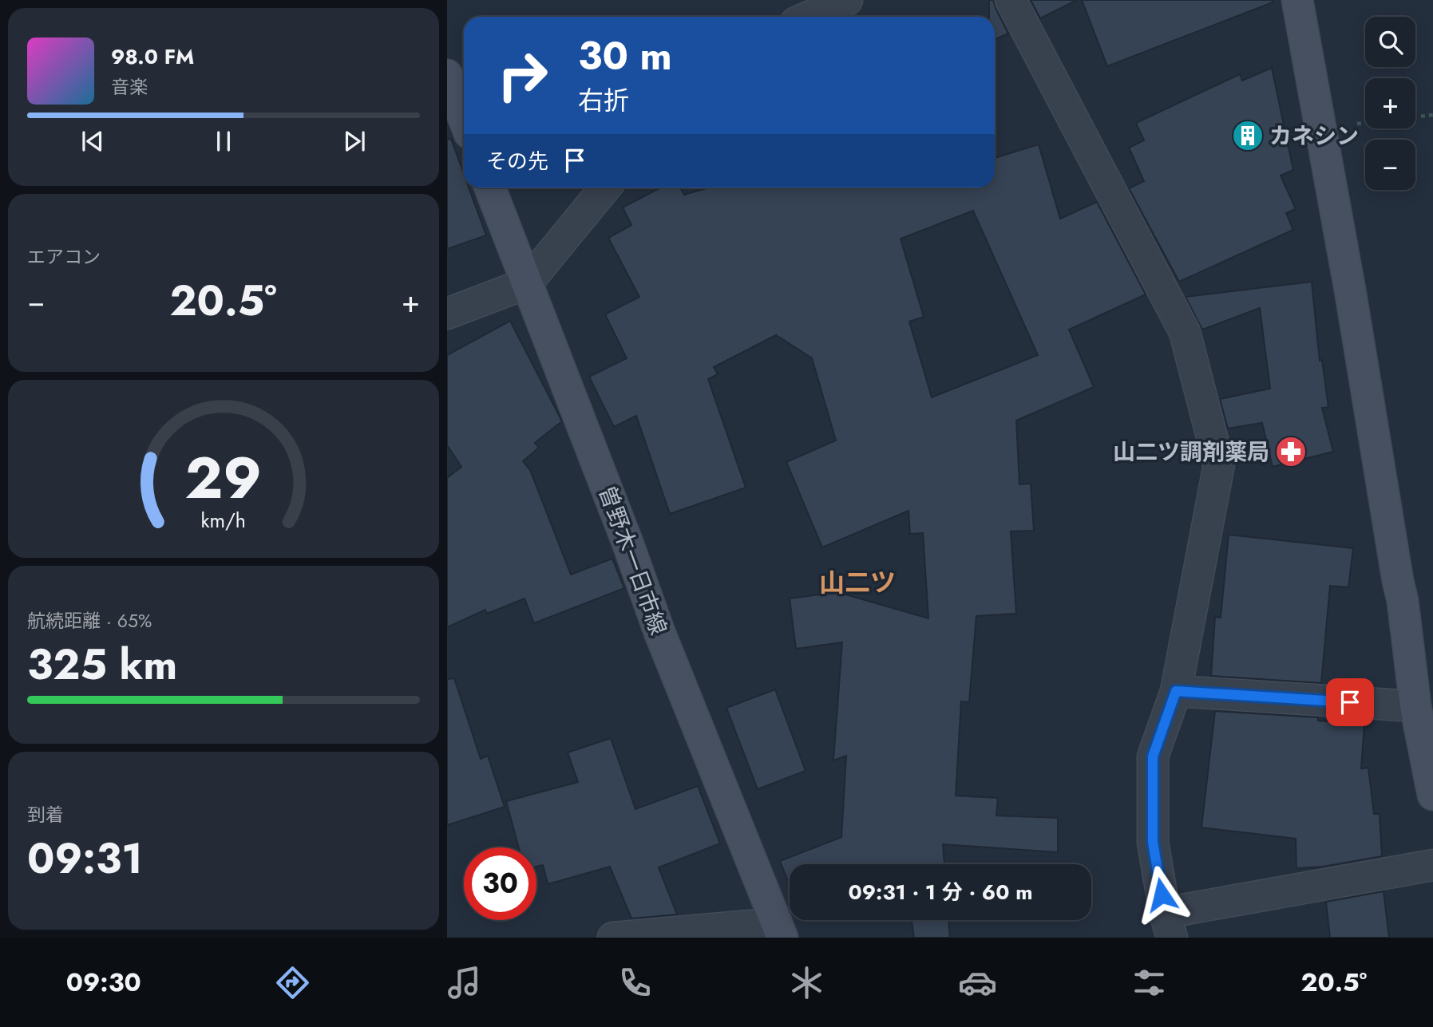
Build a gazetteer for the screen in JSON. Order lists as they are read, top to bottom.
{
  "streets": {
    "main road": ["曽野木一日市線"]
  },
  "districts": ["山二ツ"],
  "places": {
    "building": ["カネシン"],
    "pharmacy": ["山二ツ調剤薬局"]
  },
  "page": {
    "map_buttons": ["+", "−"],
    "turn": ["30 m", "右折"],
    "song": ["98.0 FM", "音楽"],
    "then": "その先",
    "tile": [
      "エアコン",
      ["航続距離 · 65%", "325 km"],
      ["到着", "09:31"]
    ],
    "heat": ["−", "20.5°", "+"],
    "limit": "30",
    "trip": "09:31 · 1 分 · 60 m",
    "tabs": ["09:30", "20.5°"],
    "gauge": ["29", "km/h"]
  }
}
